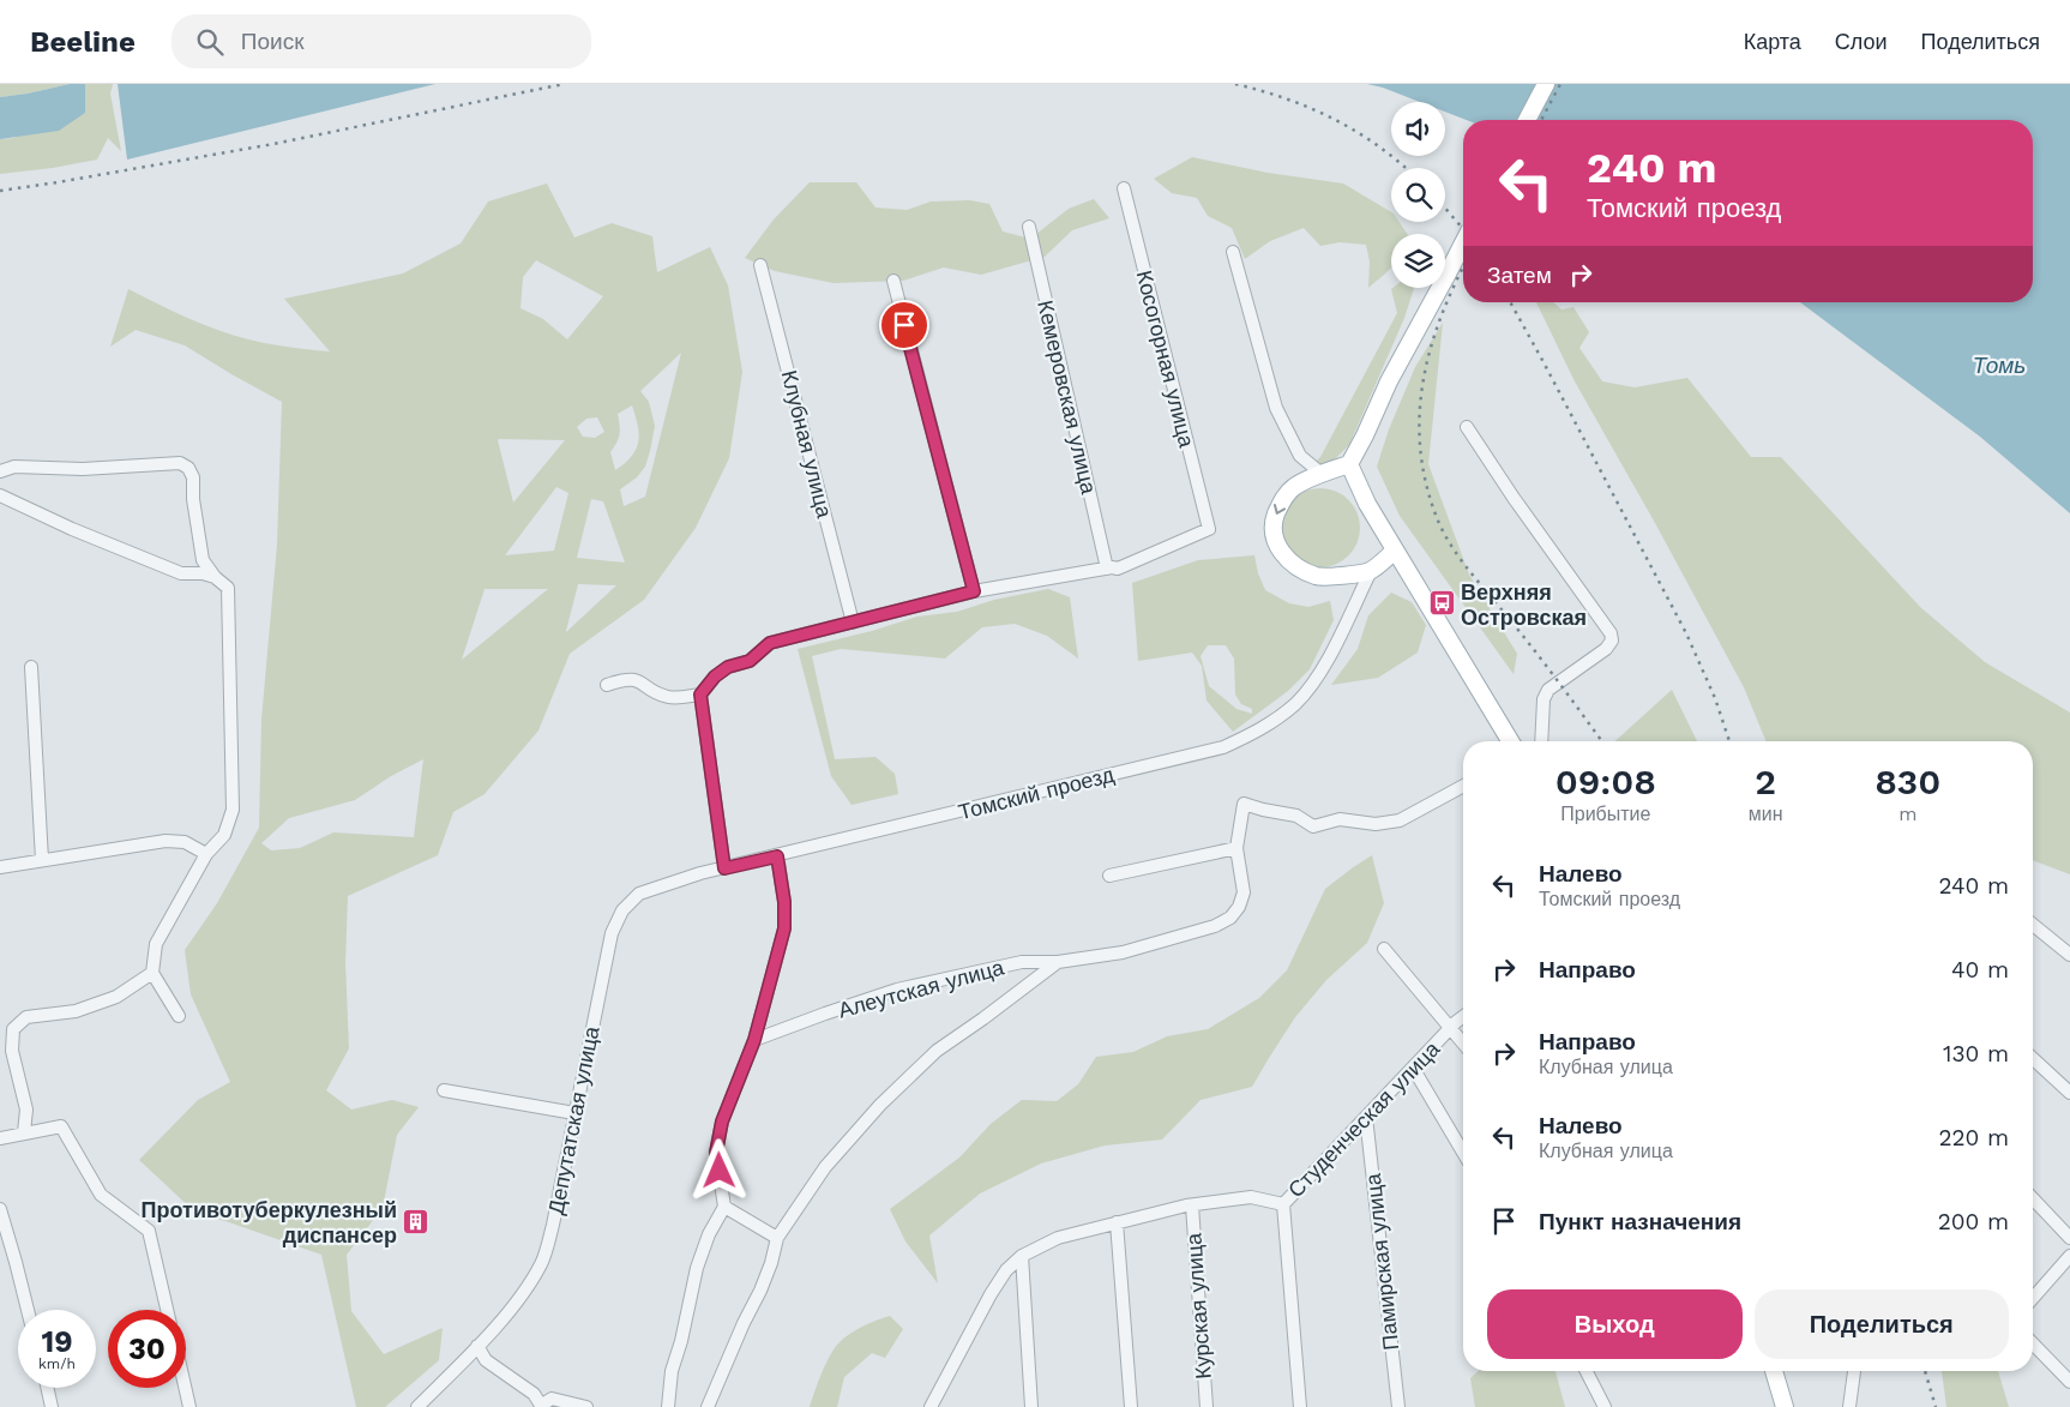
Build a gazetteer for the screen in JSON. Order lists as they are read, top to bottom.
{
  "streets": {
    "street": [
      "Косогорная улица",
      "Кемеровская улица",
      "Клубная улица",
      "Томский проезд",
      "Алеутская улица",
      "Студенческая улица",
      "Депутатская улица",
      "Памирская улица",
      "Курская улица"
    ]
  },
  "crossings": [
    ["Косогорная улица", "Кемеровская улица"],
    ["Томский проезд", "Депутатская улица"],
    ["Студенческая улица", "Памирская улица"]
  ],
  "water": ["Томь"],
  "places": {
    "bus stop": ["Верхняя Островская"],
    "building": ["Противотуберкулезный диспансер"]
  },
  "page": {
    "header": "Beeline",
    "search": "Поиск",
    "nav": ["Карта", "Слои", "Поделиться"],
    "turn": ["240 m", "Томский проезд"],
    "then": "Затем",
    "eta": [
      "09:08",
      "Прибытие",
      "2",
      "мин",
      "830",
      "m"
    ],
    "list": [
      {
        "name": "Налево",
        "note": "Томский проезд",
        "value": "240 m"
      },
      {
        "name": "Направо",
        "value": "40 m"
      },
      {
        "name": "Направо",
        "note": "Клубная улица",
        "value": "130 m"
      },
      {
        "name": "Налево",
        "note": "Клубная улица",
        "value": "220 m"
      },
      {
        "name": "Пункт назначения",
        "value": "200 m"
      }
    ],
    "buttons": ["Выход", "Поделиться"],
    "speed": "19 km/h",
    "limit": "30"
  }
}
